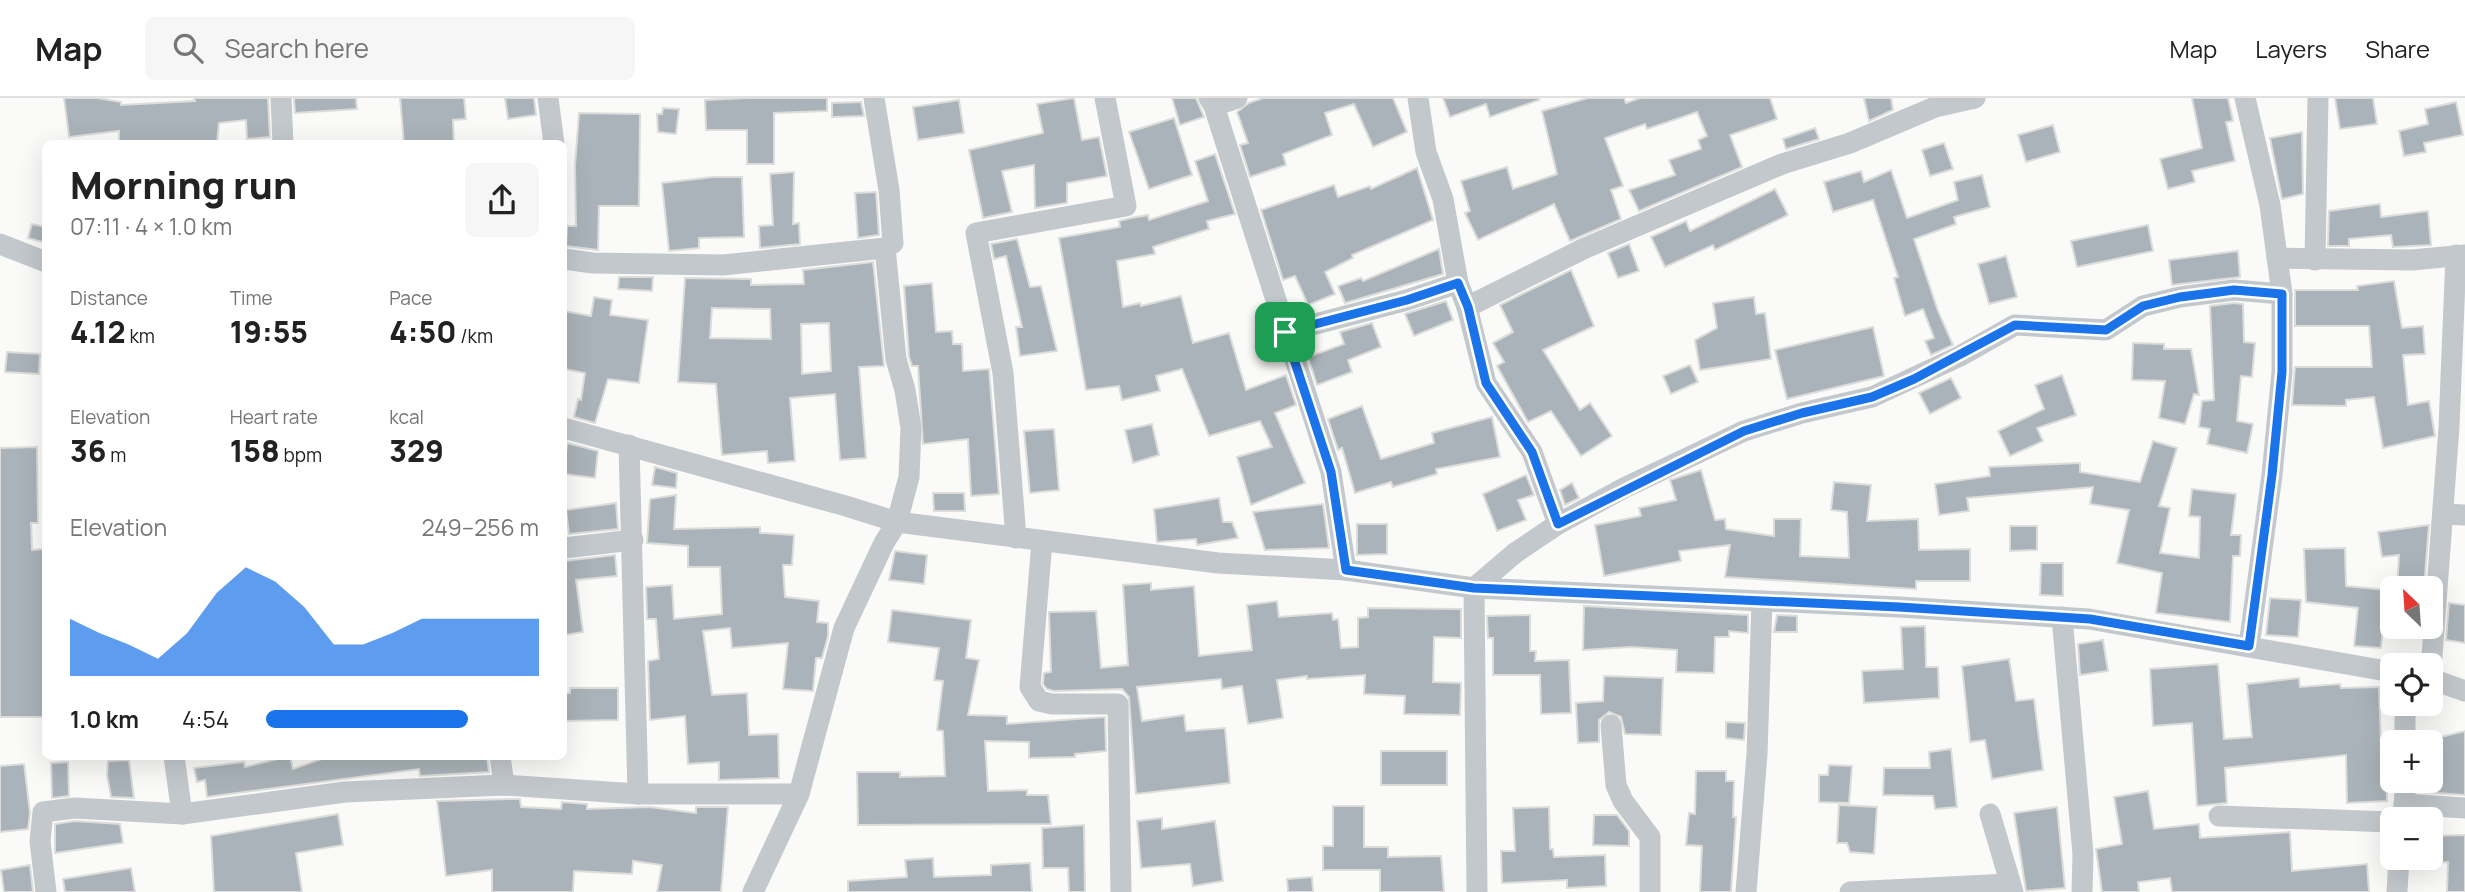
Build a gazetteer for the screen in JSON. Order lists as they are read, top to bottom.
{
  "north": "top left",
  "page": {
    "header": "Map",
    "search": "Search here",
    "nav": ["Map", "Layers", "Share"],
    "heading": ["Morning run", "07:11 · 4 × 1.0 km"],
    "stats": [
      ["Distance", "4.12 km"],
      ["Time", "19:55"],
      ["Pace", "4:50 /km"],
      ["Elevation", "36 m"],
      ["Heart rate", "158 bpm"],
      ["kcal", "329"]
    ],
    "chart": ["Elevation", "249–256 m"],
    "map_buttons": ["+", "−"],
    "list": [
      {
        "name": "1.0 km",
        "note": "4:54"
      }
    ]
  }
}
